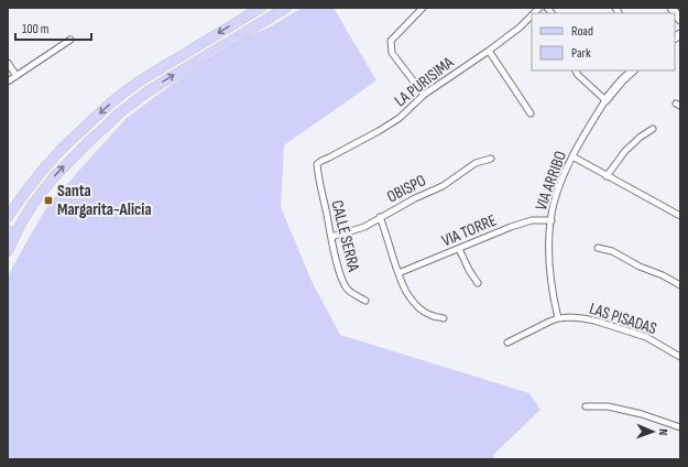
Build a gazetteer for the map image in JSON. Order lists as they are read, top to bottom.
{
  "streets": {
    "street": [
      "LA PURISIMA",
      "VIA ARRIBO",
      "OBISPO",
      "VIA TORRE",
      "CALLE SERRA",
      "LAS PISADAS"
    ]
  },
  "crossings": [
    ["LA PURISIMA", "CALLE SERRA"],
    ["VIA ARRIBO", "VIA TORRE"],
    ["VIA ARRIBO", "LAS PISADAS"],
    ["OBISPO", "CALLE SERRA"]
  ],
  "places": {
    "transit": ["Santa Margarita-Alicia"]
  },
  "legend": ["Road", "Park"],
  "scale_bar": "100 m",
  "north": "right"
}
